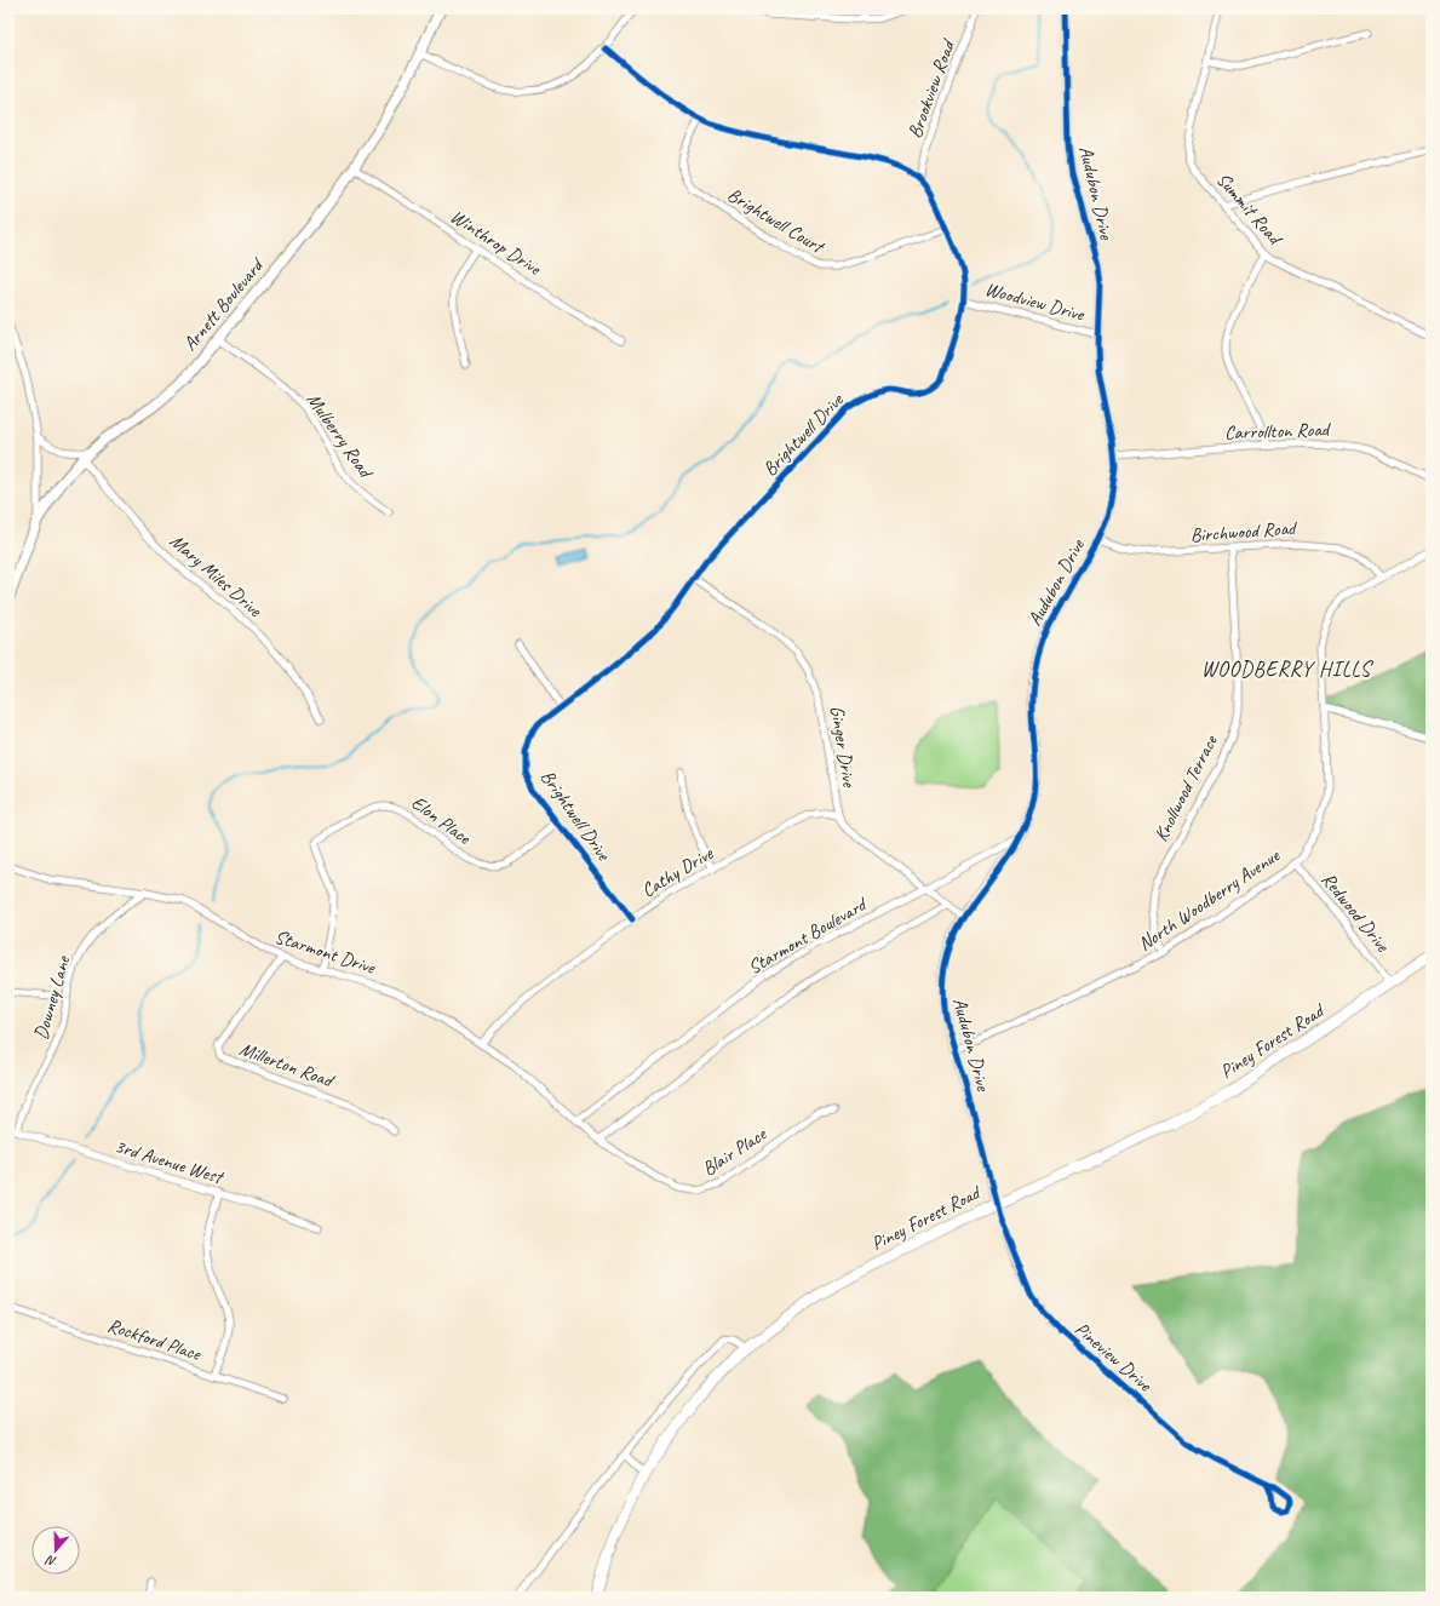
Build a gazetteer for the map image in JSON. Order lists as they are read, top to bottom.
{
  "streets": {
    "main road": ["Arnett Boulevard", "Piney Forest Road"],
    "street": [
      "Brookview Road",
      "Audubon Drive",
      "Summit Road",
      "Brightwell Court",
      "Winthrop Drive",
      "Woodview Drive",
      "Carrollton Road",
      "Mulberry Road",
      "Brightwell Drive",
      "Birchwood Road",
      "Mary Miles Drive",
      "Ginger Drive",
      "Knollwood Terrace",
      "Elon Place",
      "Cathy Drive",
      "North Woodberry Avenue",
      "Redwood Drive",
      "Starmont Boulevard",
      "Starmont Drive",
      "Downey Lane",
      "Millerton Road",
      "Blair Place",
      "3rd Avenue West",
      "Rockford Place",
      "Pineview Drive"
    ]
  },
  "crossings": [
    ["Brookview Road", "Brightwell Drive"],
    ["Audubon Drive", "Woodview Drive"],
    ["Audubon Drive", "Carrollton Road"],
    ["Audubon Drive", "Birchwood Road"],
    ["Audubon Drive", "Ginger Drive"],
    ["Audubon Drive", "North Woodberry Avenue"],
    ["Audubon Drive", "Starmont Boulevard"],
    ["Audubon Drive", "Piney Forest Road"],
    ["Audubon Drive", "Pineview Drive"],
    ["Brightwell Court", "Brightwell Drive"],
    ["Winthrop Drive", "Arnett Boulevard"],
    ["Woodview Drive", "Brightwell Drive"],
    ["Arnett Boulevard", "Mulberry Road"],
    ["Arnett Boulevard", "Mary Miles Drive"],
    ["Brightwell Drive", "Ginger Drive"],
    ["Brightwell Drive", "Elon Place"],
    ["Brightwell Drive", "Cathy Drive"],
    ["Birchwood Road", "Knollwood Terrace"],
    ["Birchwood Road", "North Woodberry Avenue"],
    ["Ginger Drive", "Cathy Drive"],
    ["Ginger Drive", "Starmont Boulevard"],
    ["Knollwood Terrace", "North Woodberry Avenue"],
    ["Elon Place", "Starmont Drive"],
    ["Cathy Drive", "Starmont Drive"],
    ["North Woodberry Avenue", "Redwood Drive"],
    ["Redwood Drive", "Piney Forest Road"],
    ["Starmont Boulevard", "Starmont Drive"],
    ["Starmont Boulevard", "Blair Place"],
    ["Starmont Drive", "Downey Lane"],
    ["Starmont Drive", "Millerton Road"],
    ["Starmont Drive", "Blair Place"],
    ["Downey Lane", "3rd Avenue West"],
    ["Piney Forest Road", "Pineview Drive"]
  ],
  "districts": ["WOODBERRY HILLS"],
  "north": "bottom"
}
